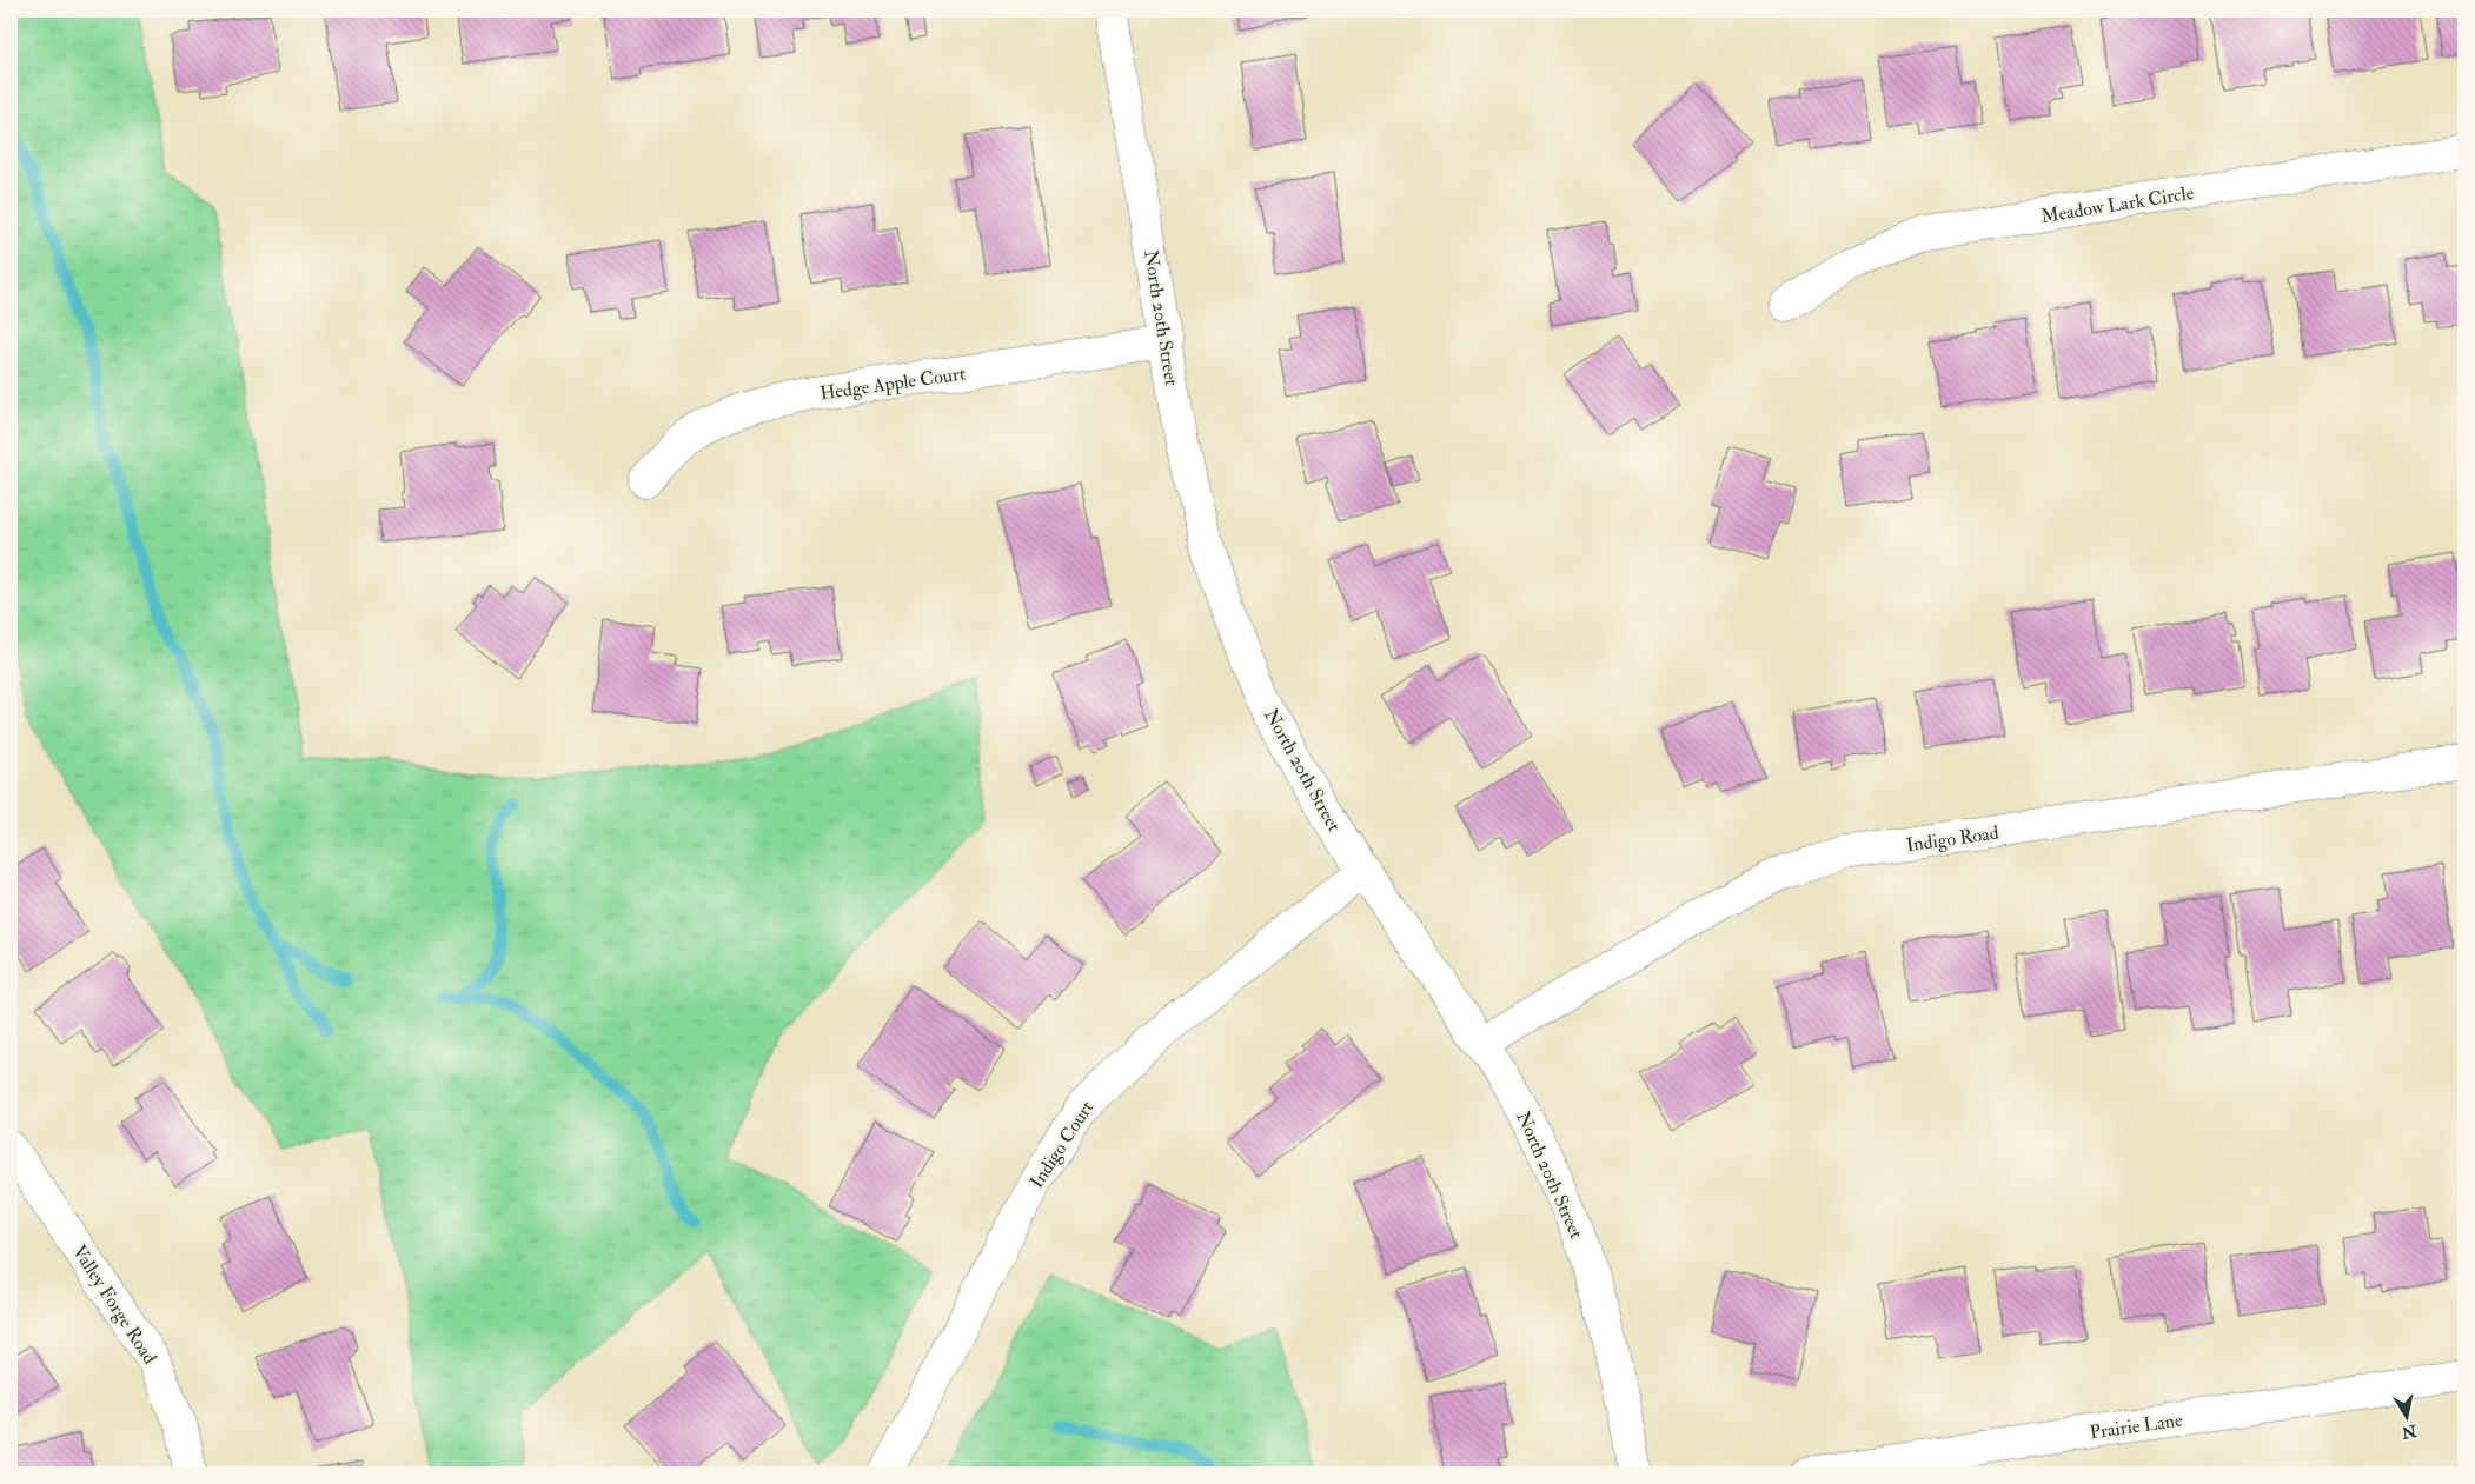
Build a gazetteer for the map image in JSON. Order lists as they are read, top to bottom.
{
  "streets": {
    "street": [
      "Meadow Lark Circle",
      "North 20th Street",
      "Hedge Apple Court",
      "Indigo Road",
      "Indigo Court",
      "Valley Forge Road",
      "Prairie Lane"
    ]
  },
  "crossings": [
    ["North 20th Street", "Hedge Apple Court"],
    ["North 20th Street", "Indigo Road"],
    ["North 20th Street", "Indigo Court"]
  ],
  "north": "bottom"
}
